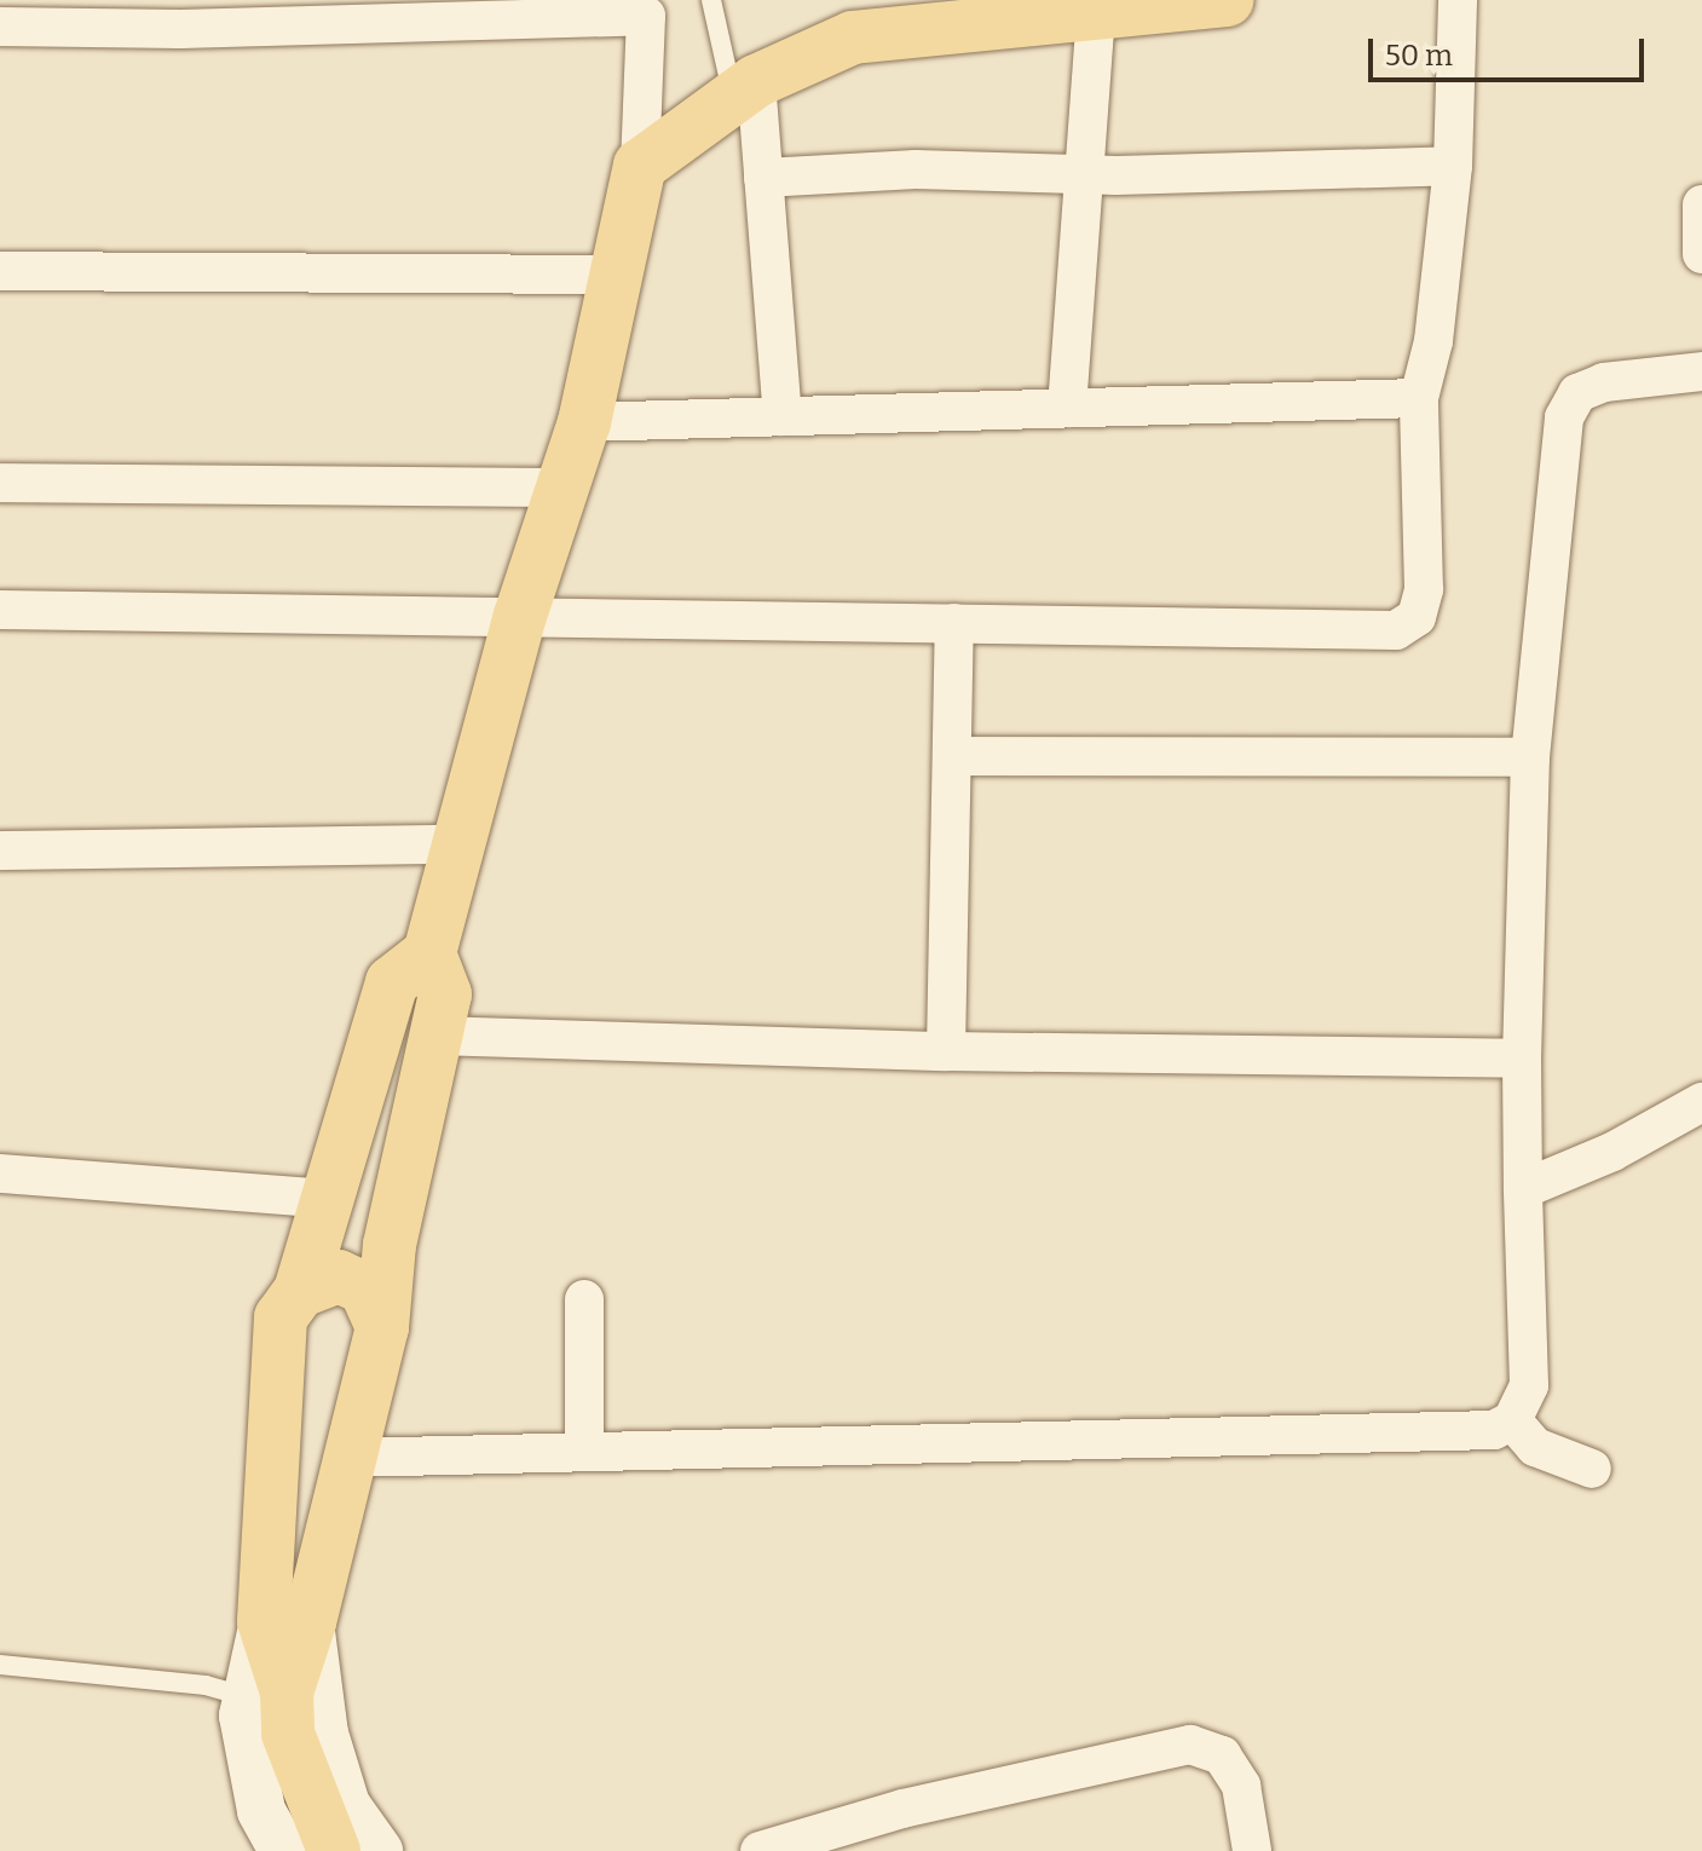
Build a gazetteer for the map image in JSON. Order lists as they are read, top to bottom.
{
  "scale_bar": "50 m"
}
